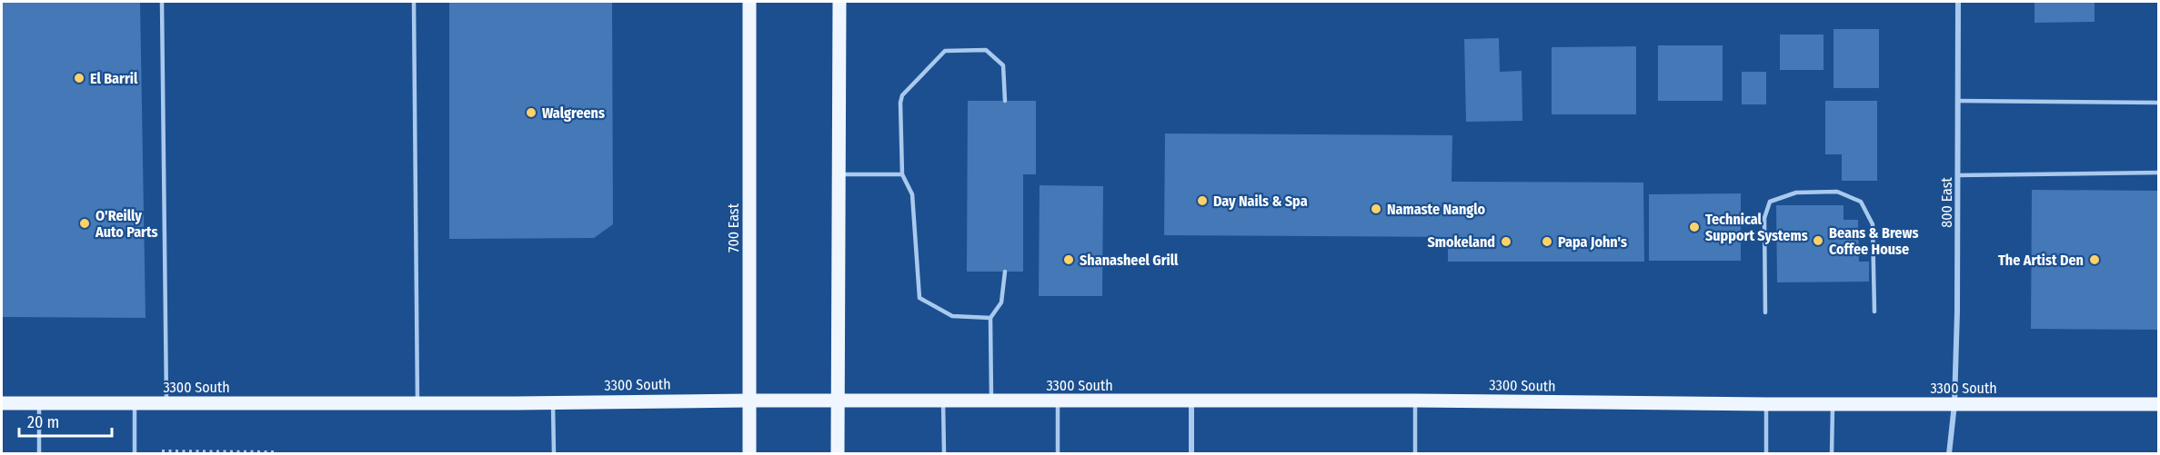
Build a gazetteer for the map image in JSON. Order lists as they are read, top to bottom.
{
  "streets": {
    "main road": ["700 East", "3300 South"],
    "street": ["800 East"]
  },
  "crossings": [
    ["800 East", "3300 South"],
    ["700 East", "3300 South"]
  ],
  "places": [
    "El Barril",
    "Walgreens",
    "Day Nails & Spa",
    "Namaste Nanglo",
    "O'Reilly Auto Parts",
    "Technical Support Systems",
    "Beans & Brews Coffee House",
    "Smokeland",
    "Papa John's",
    "Shanasheel Grill",
    "The Artist Den"
  ],
  "scale_bar": "20 m"
}
